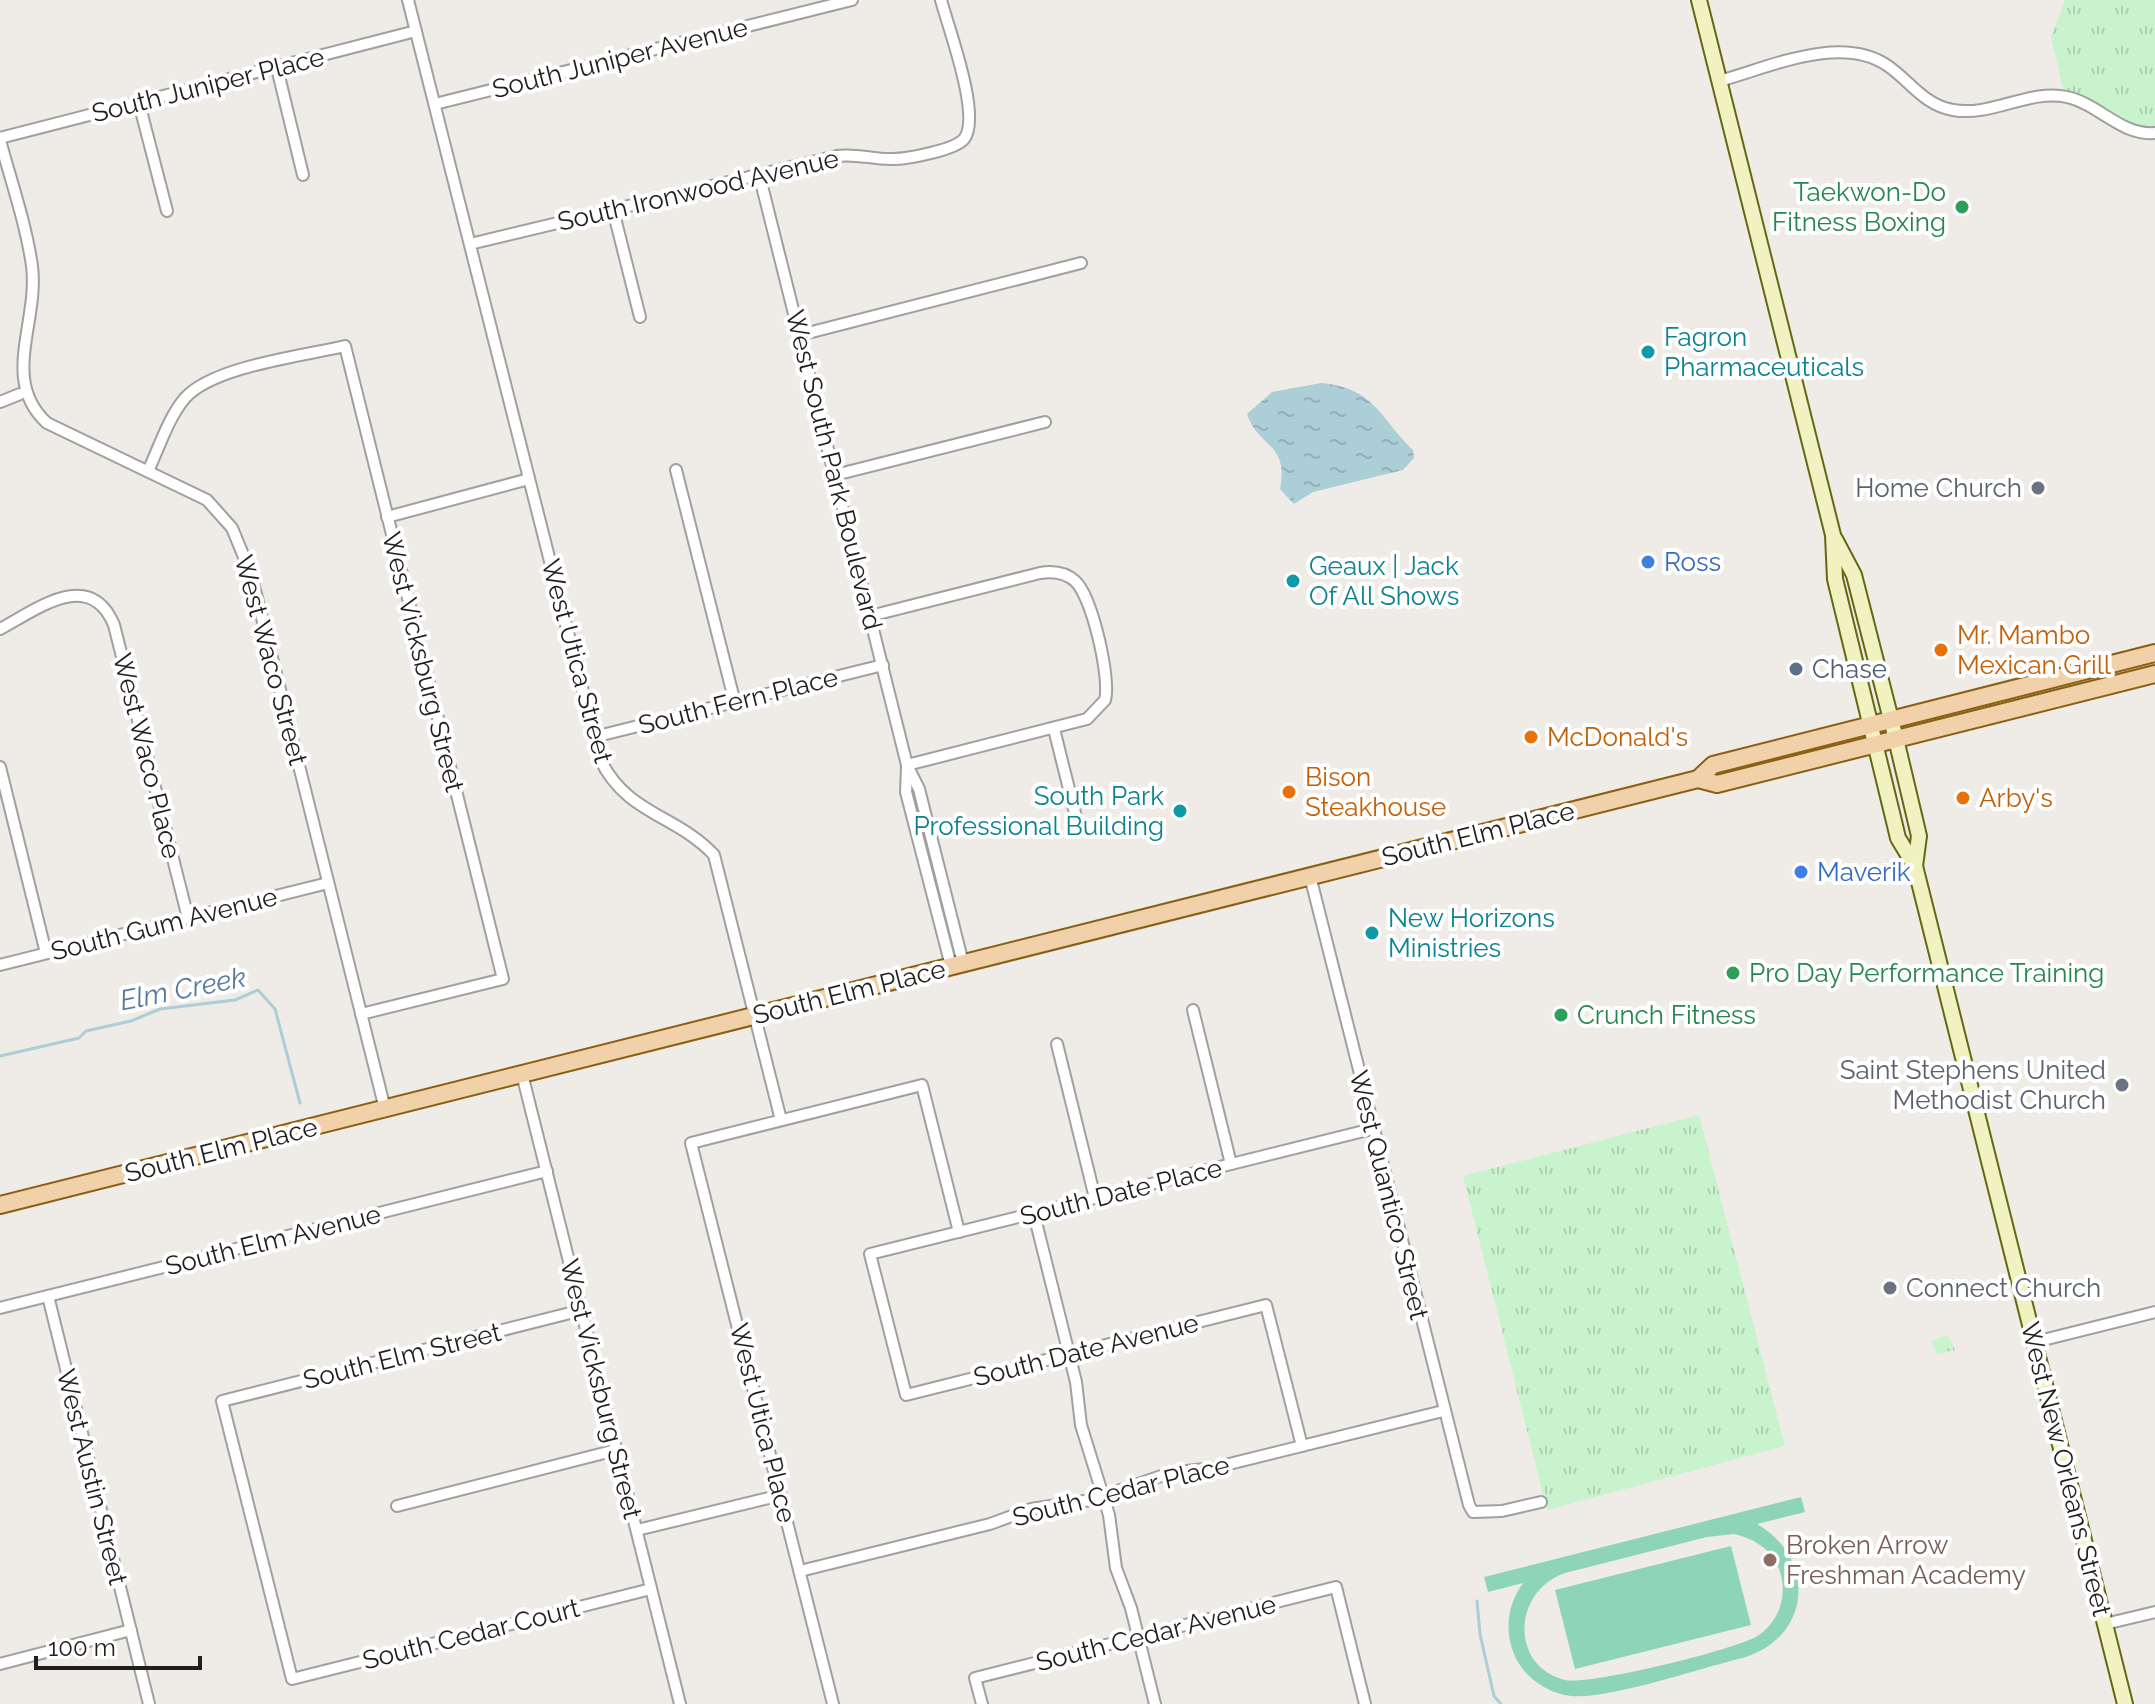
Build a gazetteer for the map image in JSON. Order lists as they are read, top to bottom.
{
  "streets": {
    "main road": ["South Elm Place", "West New Orleans Street"],
    "street": [
      "South Juniper Avenue",
      "South Juniper Place",
      "South Ironwood Avenue",
      "West South Park Boulevard",
      "West Waco Street",
      "West Utica Street",
      "West Vicksburg Street",
      "South Fern Place",
      "West Waco Place",
      "South Gum Avenue",
      "South Date Place",
      "West Quantico Street",
      "South Elm Avenue",
      "South Date Avenue",
      "South Elm Street",
      "West Utica Place",
      "West Austin Street",
      "South Cedar Place",
      "South Cedar Avenue",
      "South Cedar Court"
    ]
  },
  "crossings": [
    ["South Juniper Avenue", "West Utica Street"],
    ["South Juniper Place", "West Utica Street"],
    ["South Ironwood Avenue", "West South Park Boulevard"],
    ["South Ironwood Avenue", "West Utica Street"],
    ["West South Park Boulevard", "South Fern Place"],
    ["West South Park Boulevard", "South Elm Place"],
    ["West Waco Street", "West Vicksburg Street"],
    ["West Waco Street", "South Elm Place"],
    ["West Waco Street", "South Gum Avenue"],
    ["West Utica Street", "South Fern Place"],
    ["West Utica Street", "South Elm Place"],
    ["West Utica Street", "West Utica Place"],
    ["West Vicksburg Street", "South Elm Place"],
    ["West Vicksburg Street", "South Elm Avenue"],
    ["West Vicksburg Street", "South Elm Street"],
    ["West Vicksburg Street", "South Cedar Court"],
    ["West Waco Place", "South Gum Avenue"],
    ["South Elm Place", "West Quantico Street"],
    ["South Elm Place", "West New Orleans Street"],
    ["South Date Place", "West Quantico Street"],
    ["South Date Place", "South Date Avenue"],
    ["West Quantico Street", "South Cedar Place"],
    ["South Elm Avenue", "West Austin Street"],
    ["South Date Avenue", "South Cedar Place"],
    ["South Elm Street", "South Cedar Court"],
    ["West Utica Place", "South Cedar Place"]
  ],
  "water": ["Elm Creek"],
  "places": [
    "Taekwon-Do Fitness Boxing",
    "Fagron Pharmaceuticals",
    "Home Church",
    "Ross",
    "Geaux | Jack Of All Shows",
    "Mr. Mambo Mexican Grill",
    "Chase",
    "McDonald's",
    "Bison Steakhouse",
    "Arby's",
    "South Park Professional Building",
    "Maverik",
    "New Horizons Ministries",
    "Pro Day Performance Training",
    "Crunch Fitness",
    "Saint Stephens United Methodist Church",
    "Connect Church",
    "Broken Arrow Freshman Academy"
  ],
  "scale_bar": "100 m"
}
